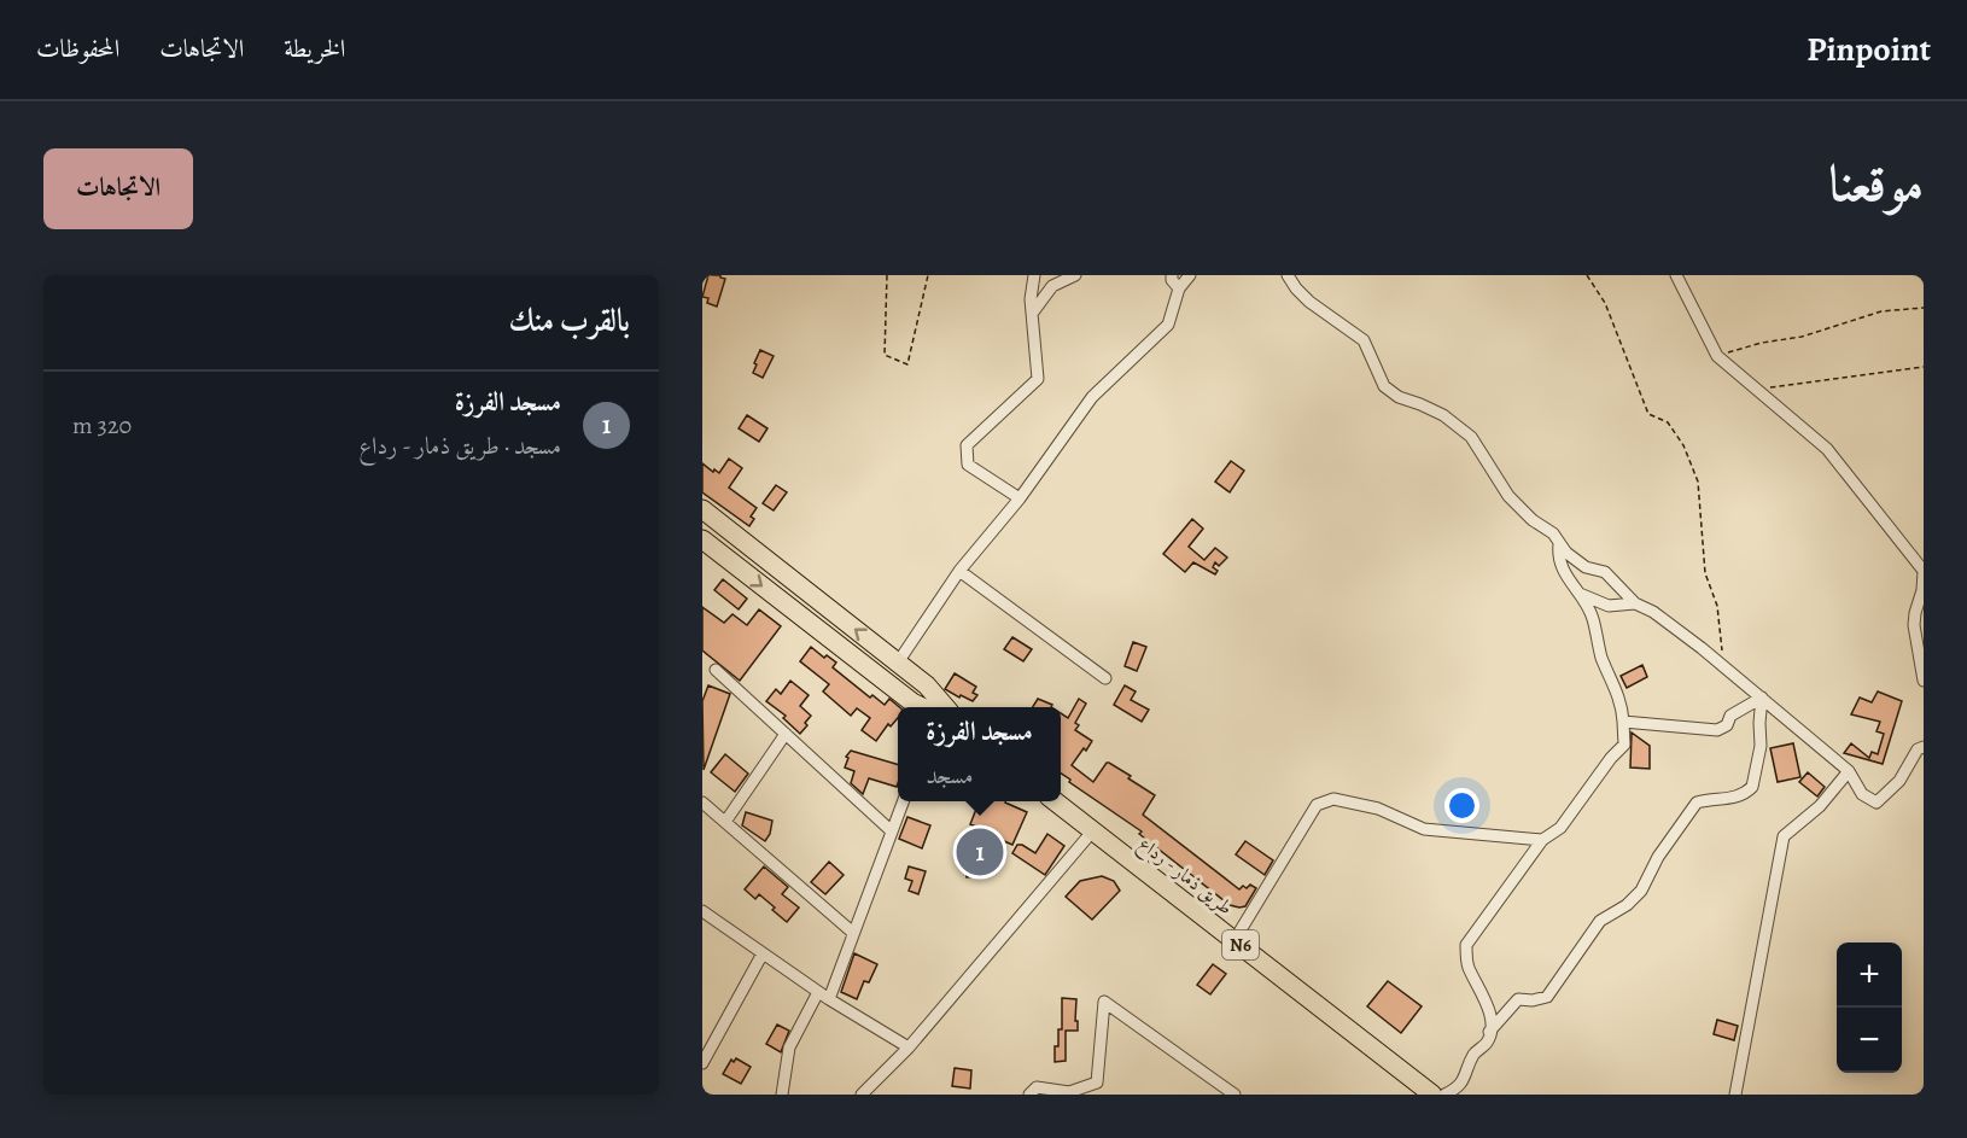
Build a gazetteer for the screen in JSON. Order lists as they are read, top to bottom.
{
  "streets": {
    "main road": ["طريق ذمار - رداع", "N6"]
  },
  "page": {
    "header": "Pinpoint",
    "nav": ["الخريطة", "الاتجاهات", "المحفوظات"],
    "title": "موقعنا",
    "buttons": "الاتجاهات",
    "heading": "بالقرب منك",
    "list": [
      {
        "mark": "1",
        "name": "مسجد الفرزة",
        "note": "مسجد · طريق ذمار - رداع",
        "value": "320 m"
      }
    ],
    "popup": ["مسجد الفرزة", "مسجد"],
    "pins": "1",
    "map_buttons": ["+", "−"]
  }
}
